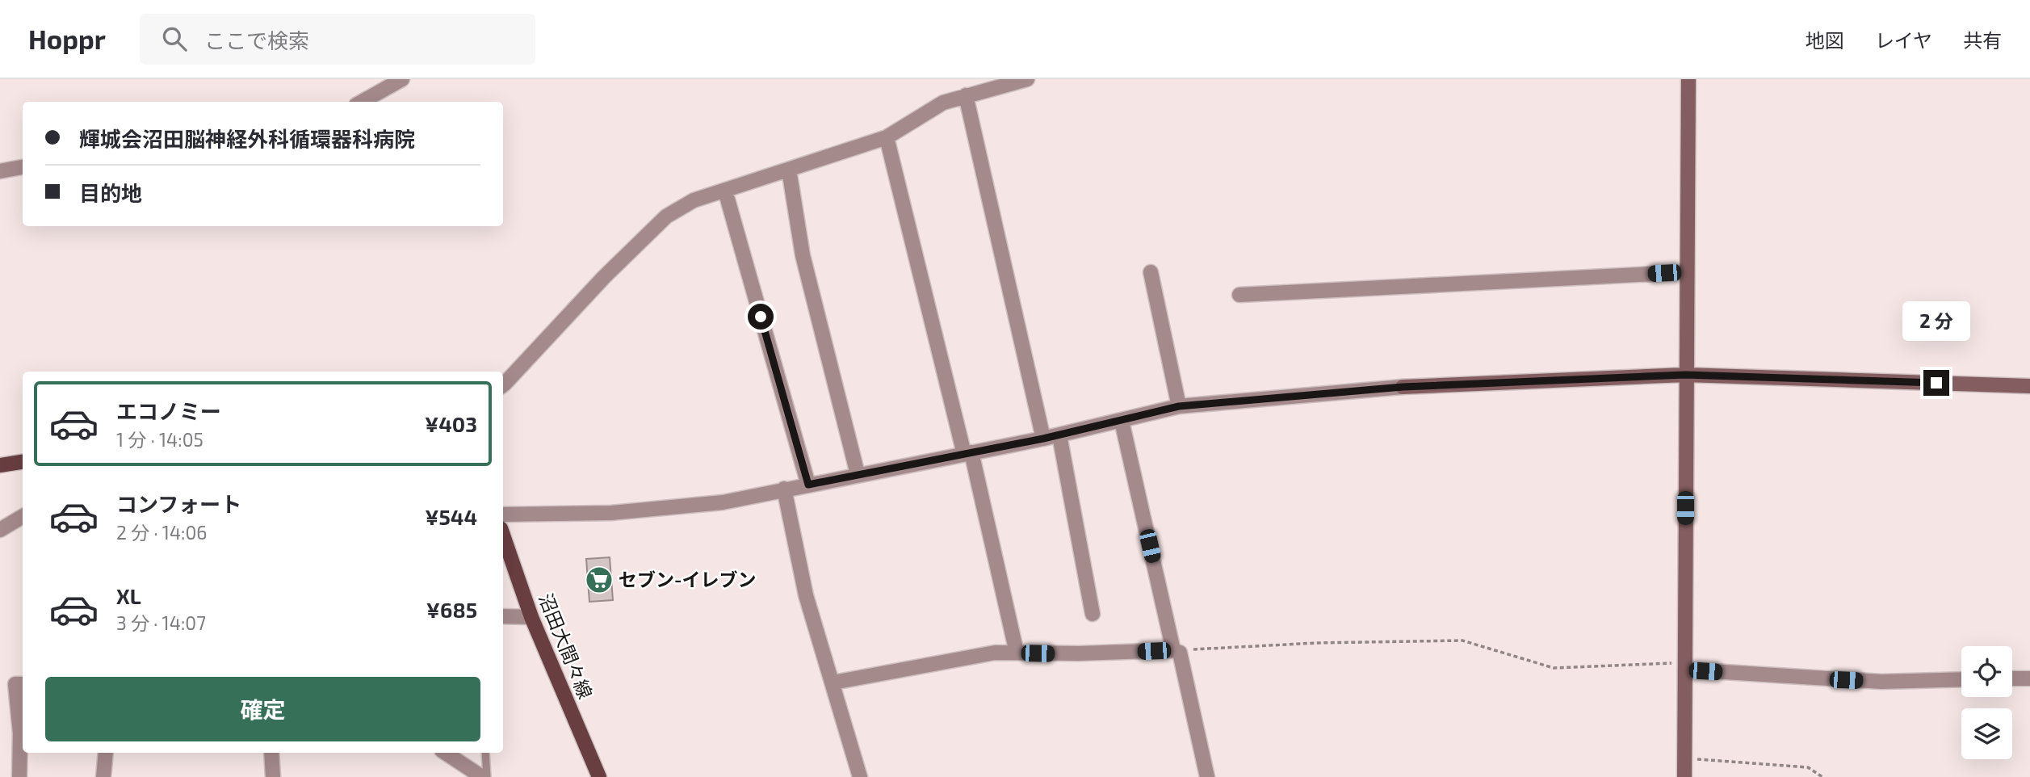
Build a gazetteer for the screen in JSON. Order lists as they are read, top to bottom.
{
  "streets": {
    "main road": ["沼田大間々線"]
  },
  "places": {
    "supermarket": ["セブン-イレブン"]
  },
  "page": {
    "header": "Hoppr",
    "search": "ここで検索",
    "nav": ["地図", "レイヤ", "共有"],
    "banner": ["輝城会沼田脳神経外科循環器科病院", "目的地"],
    "bubble": "2 分",
    "list": [
      {
        "name": "エコノミー",
        "note": "1 分 · 14:05",
        "value": "¥403"
      },
      {
        "name": "コンフォート",
        "note": "2 分 · 14:06",
        "value": "¥544"
      },
      {
        "name": "XL",
        "note": "3 分 · 14:07",
        "value": "¥685"
      }
    ],
    "buttons": "確定"
  }
}
